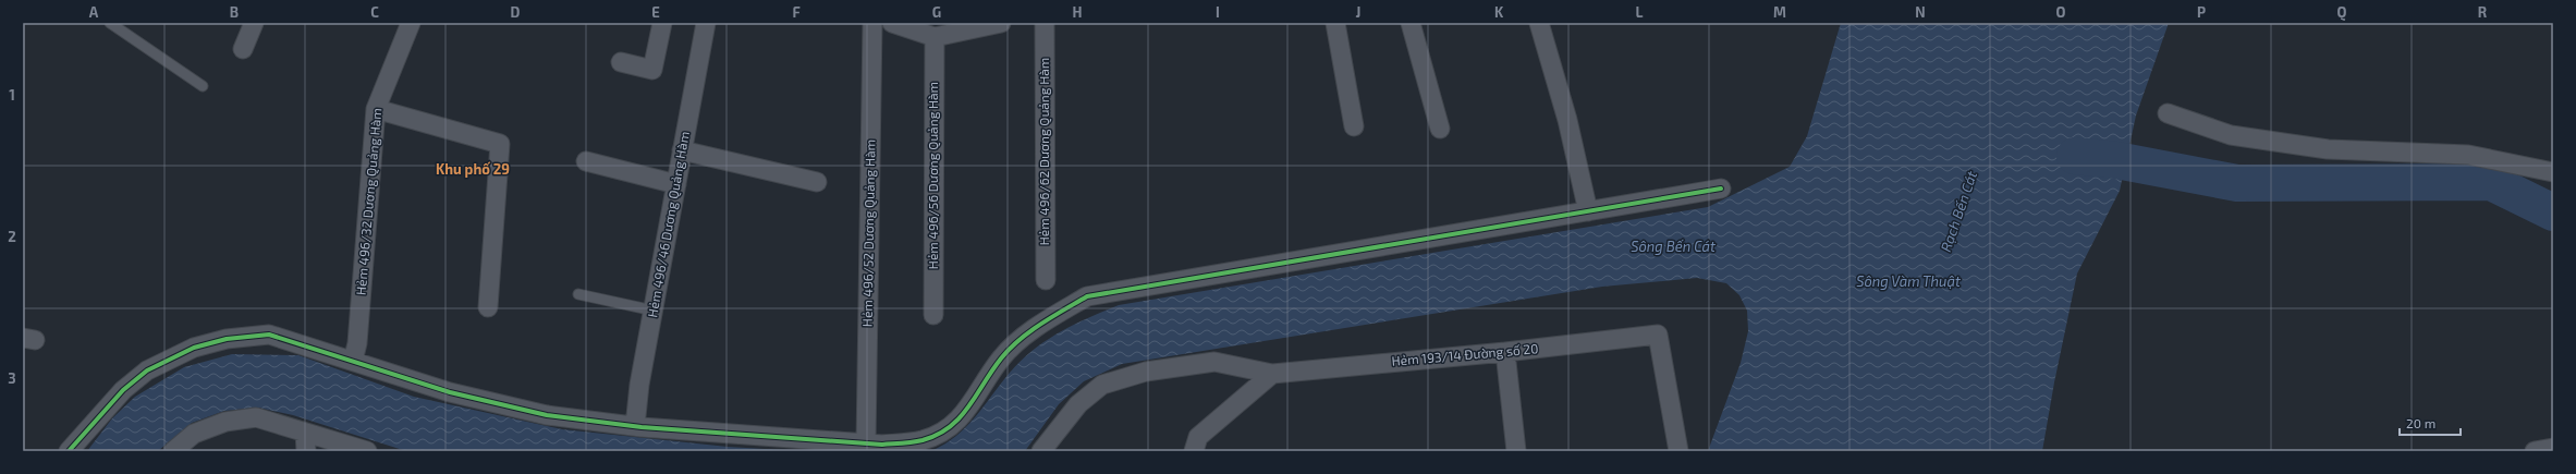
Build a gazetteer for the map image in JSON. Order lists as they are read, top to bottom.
{
  "streets": {
    "street": [
      "Hẻm 496/62 Dương Quảng Hàm",
      "Hẻm 496/56 Dương Quảng Hàm",
      "Hẻm 496/32 Dương Quảng Hàm",
      "Hẻm 496/46 Dương Quảng Hàm",
      "Hẻm 496/52 Dương Quảng Hàm",
      "Hẻm 193/14 Đường số 20"
    ]
  },
  "districts": ["Khu phố 29"],
  "water": ["Rạch Bến Cát", "Sông Bến Cát", "Sông Vàm Thuật"],
  "scale_bar": "20 m",
  "grid": {
    "columns": [
      "A",
      "B",
      "C",
      "D",
      "E",
      "F",
      "G",
      "H",
      "I",
      "J",
      "K",
      "L",
      "M",
      "N",
      "O",
      "P",
      "Q",
      "R"
    ],
    "rows": ["1", "2", "3"]
  }
}
